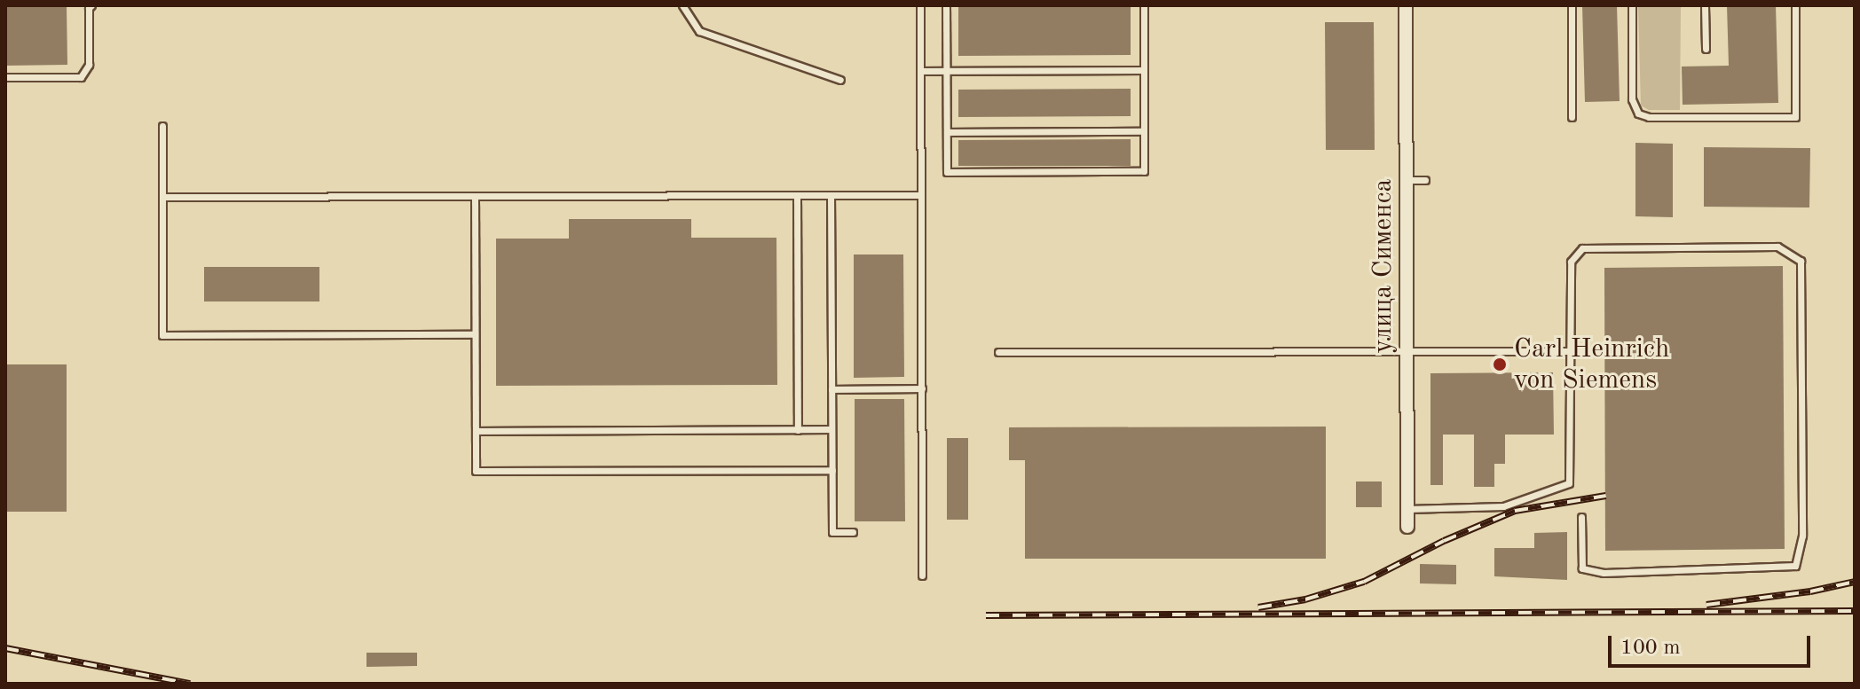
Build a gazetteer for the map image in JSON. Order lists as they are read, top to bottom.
{
  "streets": {
    "street": ["улица Сименса"]
  },
  "places": ["Carl Heinrich von Siemens"],
  "scale_bar": "100 m"
}
